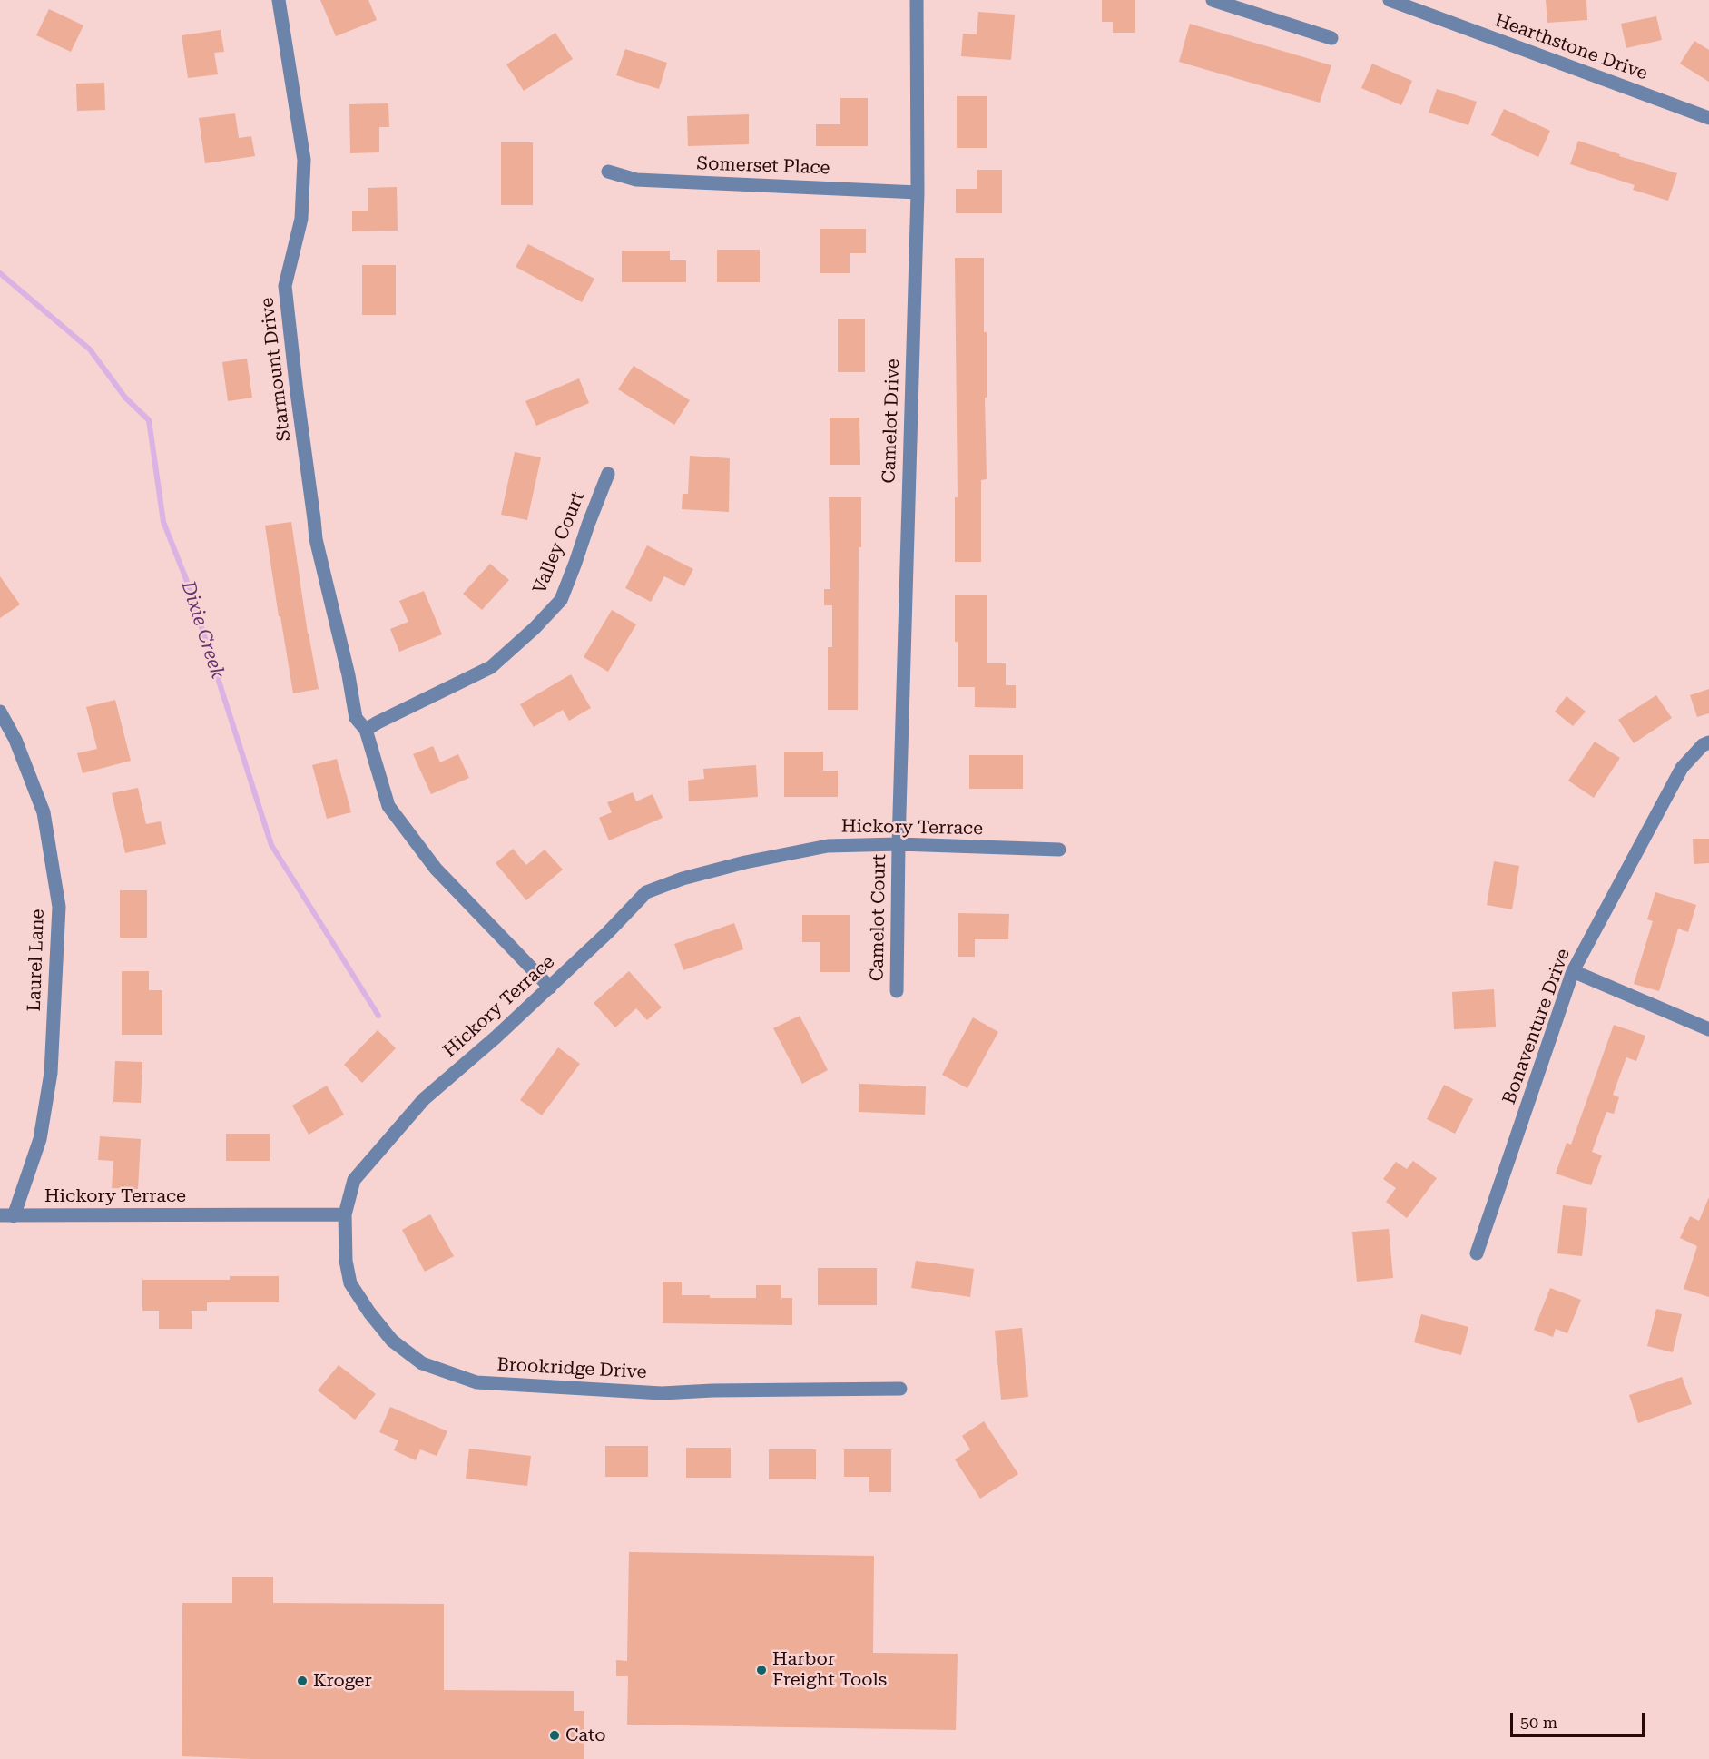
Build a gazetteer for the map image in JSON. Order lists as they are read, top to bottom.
{
  "streets": {
    "street": [
      "Hearthstone Drive",
      "Somerset Place",
      "Starmount Drive",
      "Camelot Drive",
      "Valley Court",
      "Hickory Terrace",
      "Camelot Court",
      "Laurel Lane",
      "Bonaventure Drive",
      "Brookridge Drive"
    ]
  },
  "crossings": [
    ["Somerset Place", "Camelot Drive"],
    ["Starmount Drive", "Valley Court"],
    ["Starmount Drive", "Hickory Terrace"],
    ["Camelot Drive", "Hickory Terrace"],
    ["Camelot Drive", "Camelot Court"],
    ["Hickory Terrace", "Camelot Court"],
    ["Hickory Terrace", "Laurel Lane"],
    ["Hickory Terrace", "Brookridge Drive"]
  ],
  "water": ["Dixie Creek"],
  "places": ["Harbor Freight Tools", "Kroger", "Cato"],
  "scale_bar": "50 m"
}
